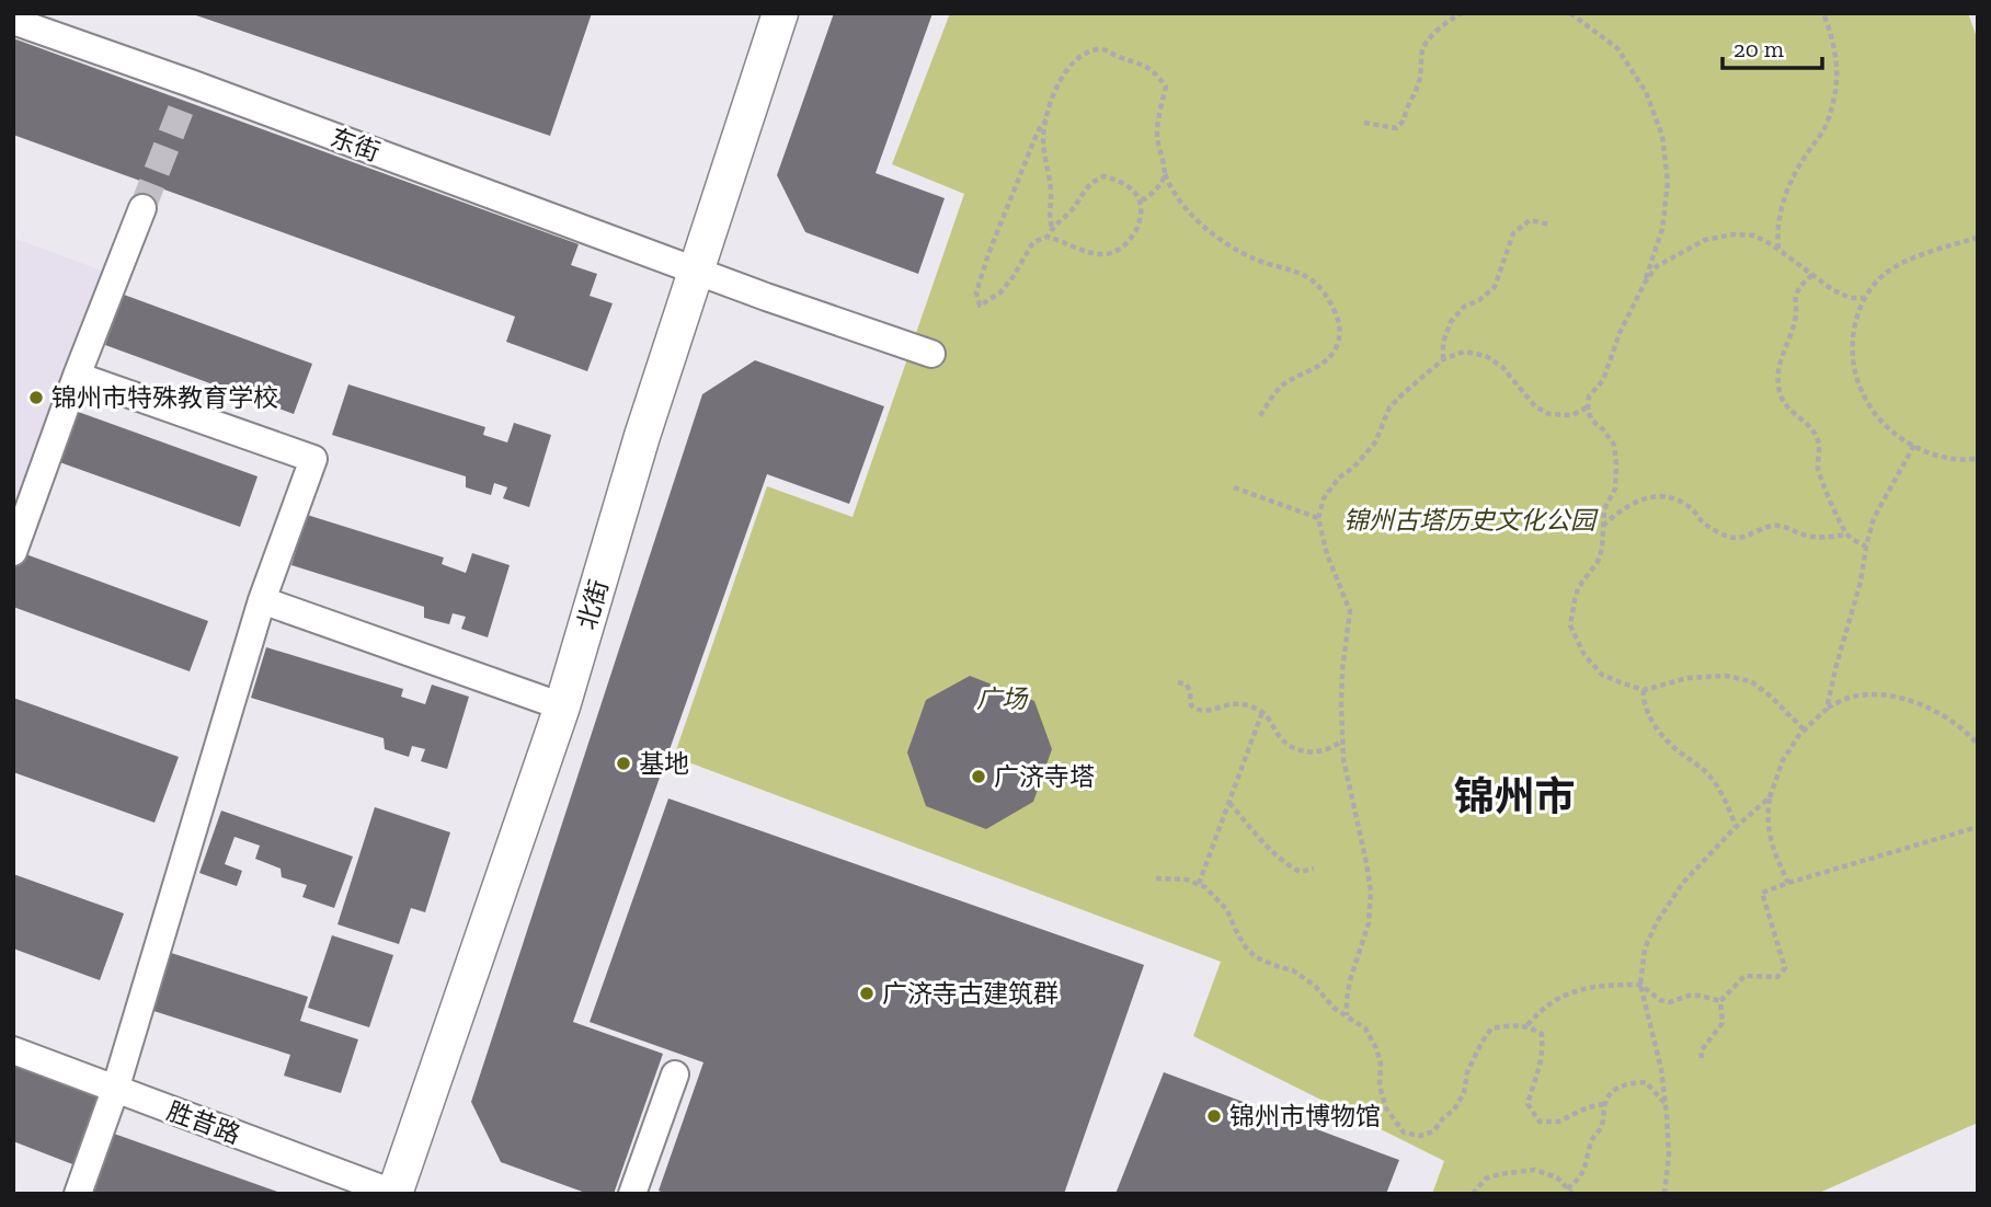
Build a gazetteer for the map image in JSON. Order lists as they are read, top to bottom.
{
  "streets": {
    "street": ["东街", "北街", "胜昔路"]
  },
  "crossings": [
    ["东街", "北街"],
    ["北街", "胜昔路"]
  ],
  "districts": ["锦州市"],
  "parks": ["锦州古塔历史文化公园", "广场"],
  "places": [
    "锦州市特殊教育学校",
    "基地",
    "广济寺塔",
    "广济寺古建筑群",
    "锦州市博物馆"
  ],
  "scale_bar": "20 m"
}
